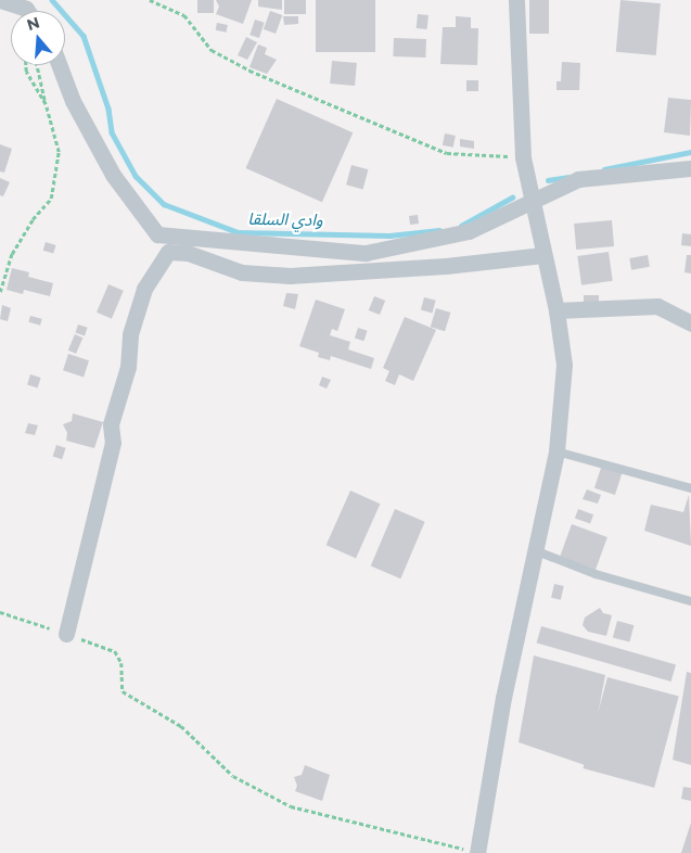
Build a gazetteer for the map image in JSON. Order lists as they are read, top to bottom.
{
  "water": ["وادي السلقا"],
  "north": "top"
}
